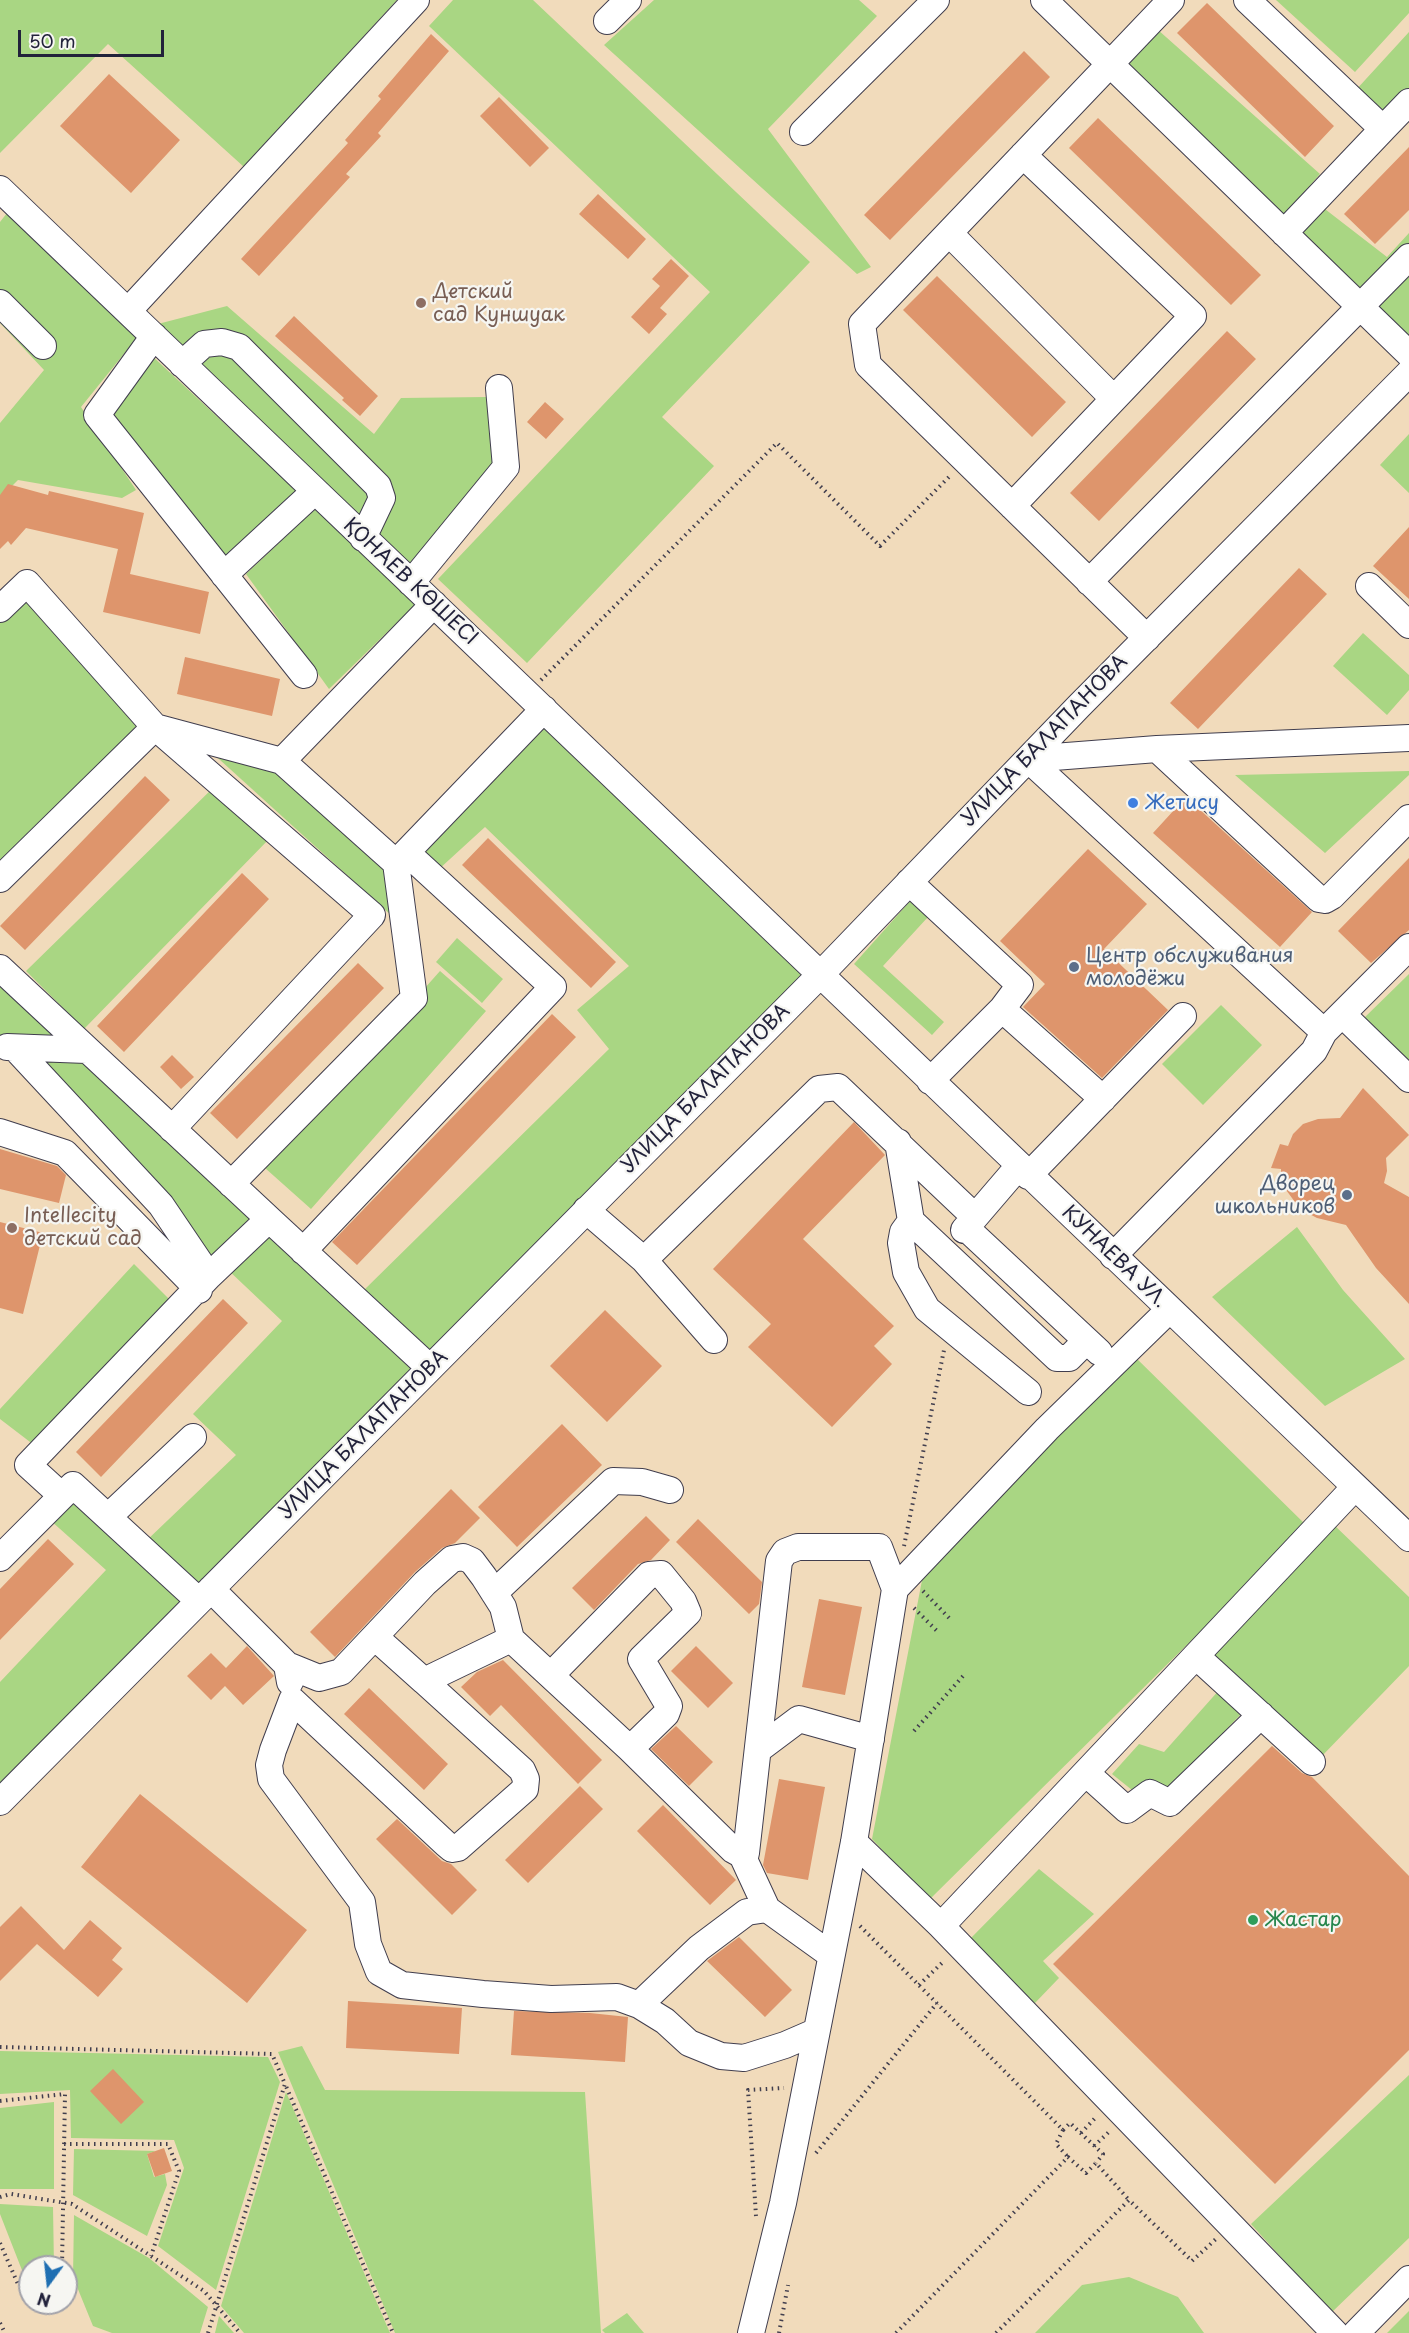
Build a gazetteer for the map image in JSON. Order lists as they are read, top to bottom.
{
  "streets": {
    "street": ["ҚОНАЕВ КӨШЕСІ", "УЛИЦА БАЛАПАНОВА", "КУНАЕВА УЛ."]
  },
  "crossings": [
    ["ҚОНАЕВ КӨШЕСІ", "УЛИЦА БАЛАПАНОВА"],
    ["ҚОНАЕВ КӨШЕСІ", "КУНАЕВА УЛ."],
    ["УЛИЦА БАЛАПАНОВА", "КУНАЕВА УЛ."]
  ],
  "places": [
    "Детский сад Куншуак",
    "Жетису",
    "Центр обслуживания молодёжи",
    "Дворец школьников",
    "Intellecity детский сад",
    "Жастар"
  ],
  "scale_bar": "50 m",
  "north": "bottom"
}
